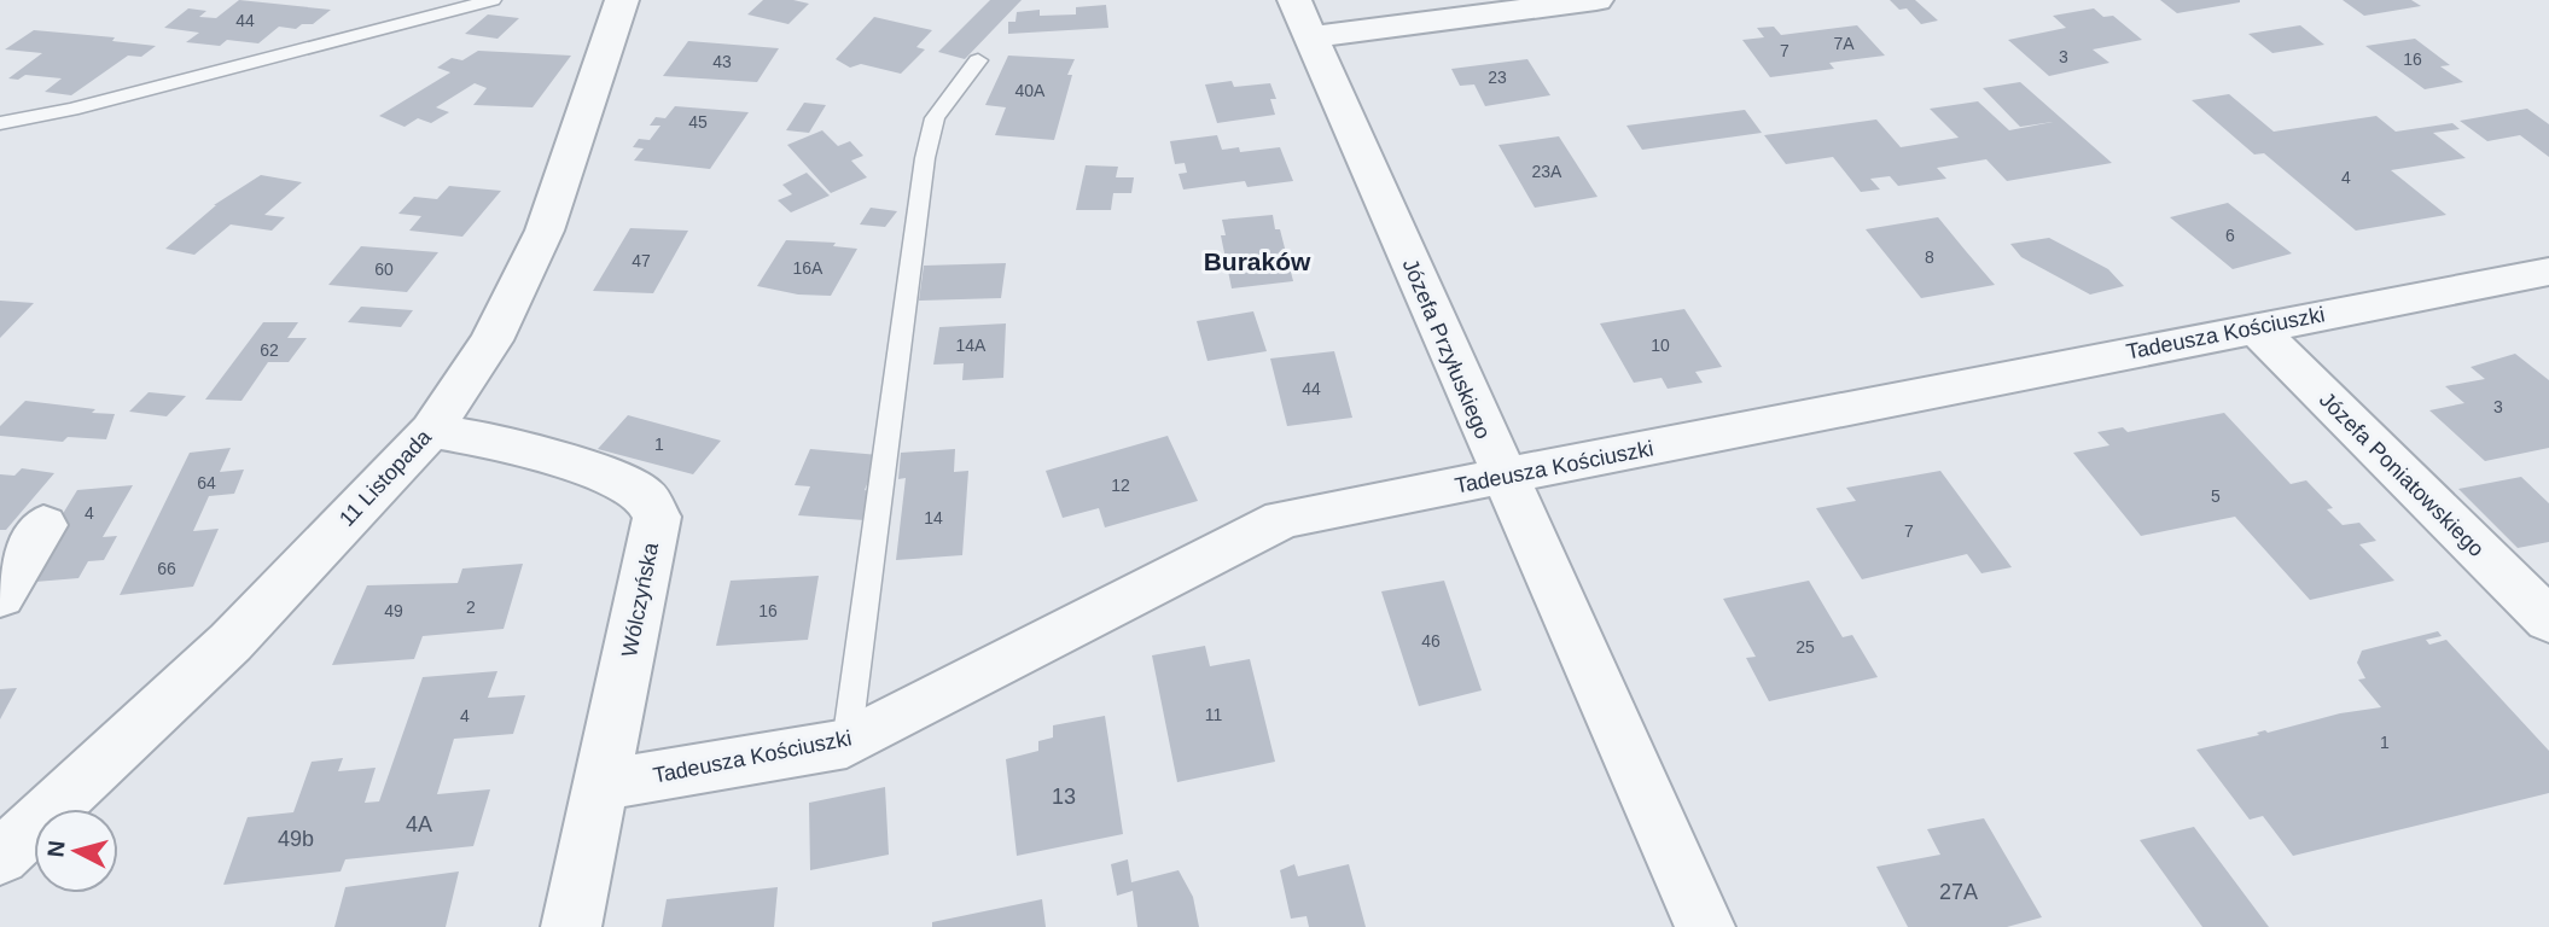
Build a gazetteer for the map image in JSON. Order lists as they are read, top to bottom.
{
  "streets": {
    "street": [
      "Tadeusza Kościuszki",
      "Józefa Przyłuskiego",
      "Józefa Poniatowskiego",
      "11 Listopada",
      "Wólczyńska"
    ]
  },
  "crossings": [
    ["Tadeusza Kościuszki", "Józefa Przyłuskiego"],
    ["Tadeusza Kościuszki", "Józefa Poniatowskiego"],
    ["Tadeusza Kościuszki", "Wólczyńska"],
    ["11 Listopada", "Wólczyńska"]
  ],
  "districts": ["Buraków"],
  "house_numbers": [
    "44",
    "7A",
    "7",
    "3",
    "16",
    "43",
    "23",
    "40A",
    "45",
    "23A",
    "4",
    "6",
    "8",
    "47",
    "16A",
    "60",
    "14A",
    "10",
    "62",
    "44",
    "3",
    "1",
    "64",
    "12",
    "5",
    "4",
    "14",
    "7",
    "66",
    "2",
    "49",
    "16",
    "46",
    "25",
    "11",
    "4",
    "1",
    "13",
    "4A",
    "49b",
    "27A"
  ],
  "north": "left"
}
